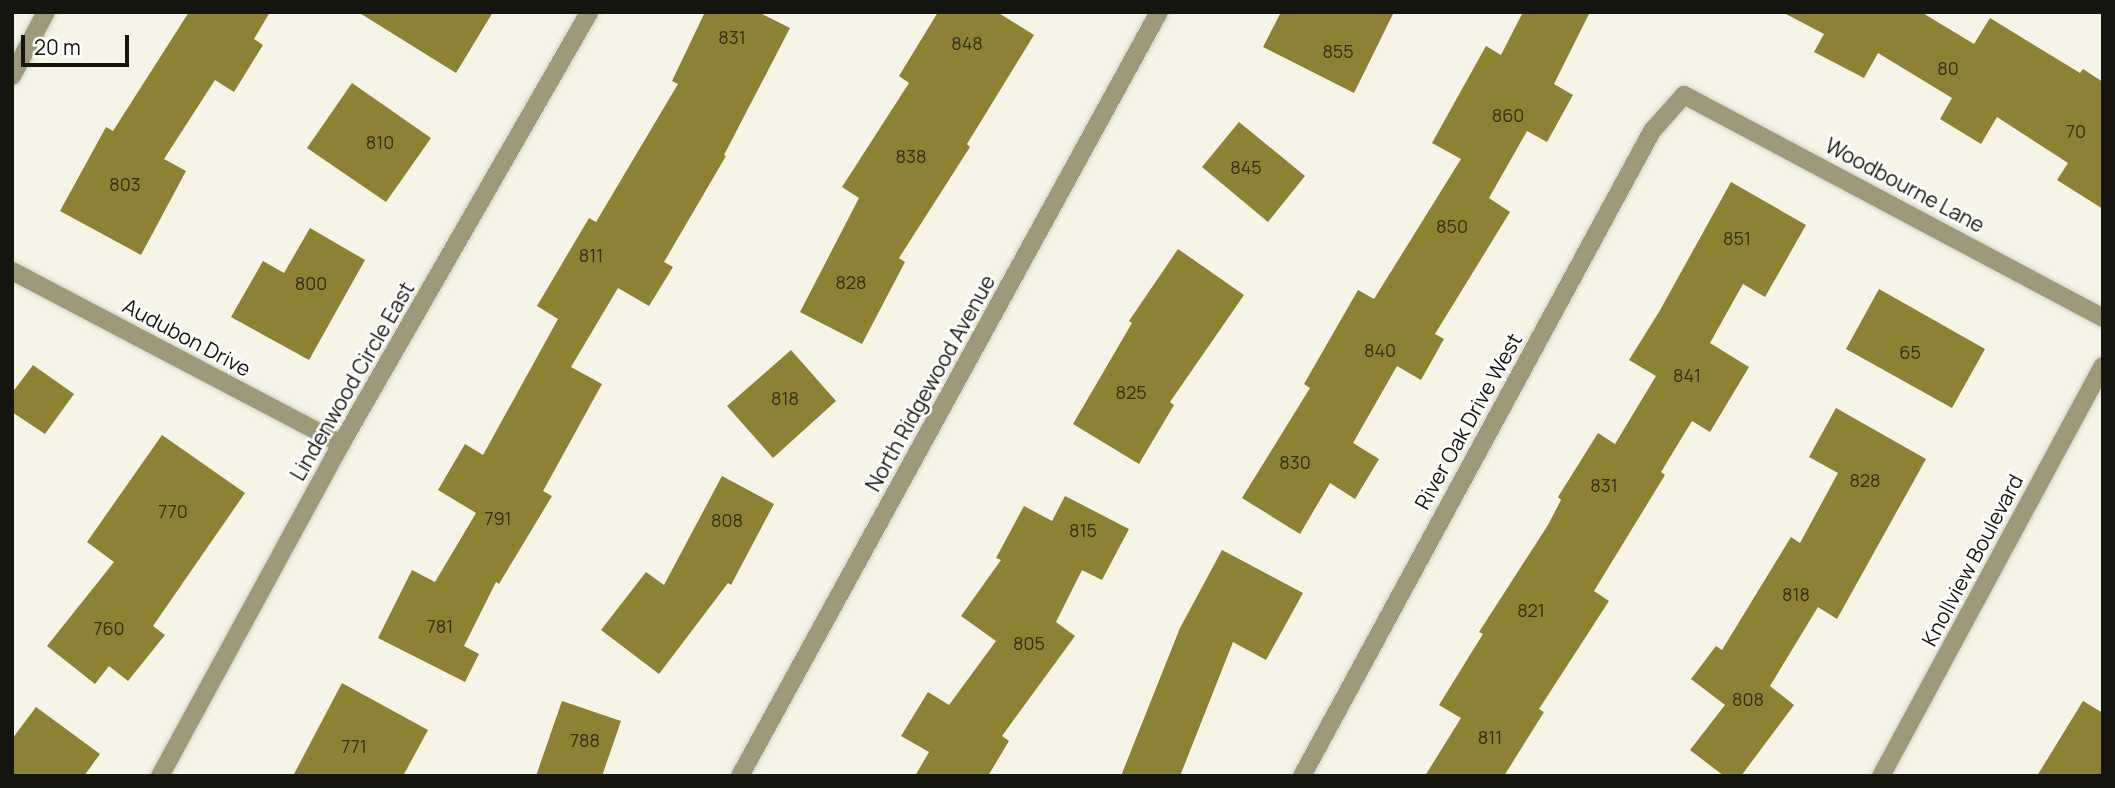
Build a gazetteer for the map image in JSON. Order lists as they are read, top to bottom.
{
  "streets": {
    "street": [
      "Woodbourne Lane",
      "Audubon Drive",
      "Lindenwood Circle East",
      "North Ridgewood Avenue",
      "River Oak Drive West",
      "Knollview Boulevard"
    ]
  },
  "crossings": [
    ["Woodbourne Lane", "River Oak Drive West"],
    ["Audubon Drive", "Lindenwood Circle East"]
  ],
  "house_numbers": [
    "831",
    "848",
    "855",
    "80",
    "860",
    "70",
    "810",
    "838",
    "845",
    "803",
    "850",
    "851",
    "811",
    "828",
    "800",
    "840",
    "65",
    "841",
    "825",
    "818",
    "830",
    "828",
    "831",
    "770",
    "791",
    "808",
    "815",
    "818",
    "821",
    "781",
    "760",
    "805",
    "808",
    "811",
    "788",
    "771"
  ],
  "scale_bar": "20 m"
}
